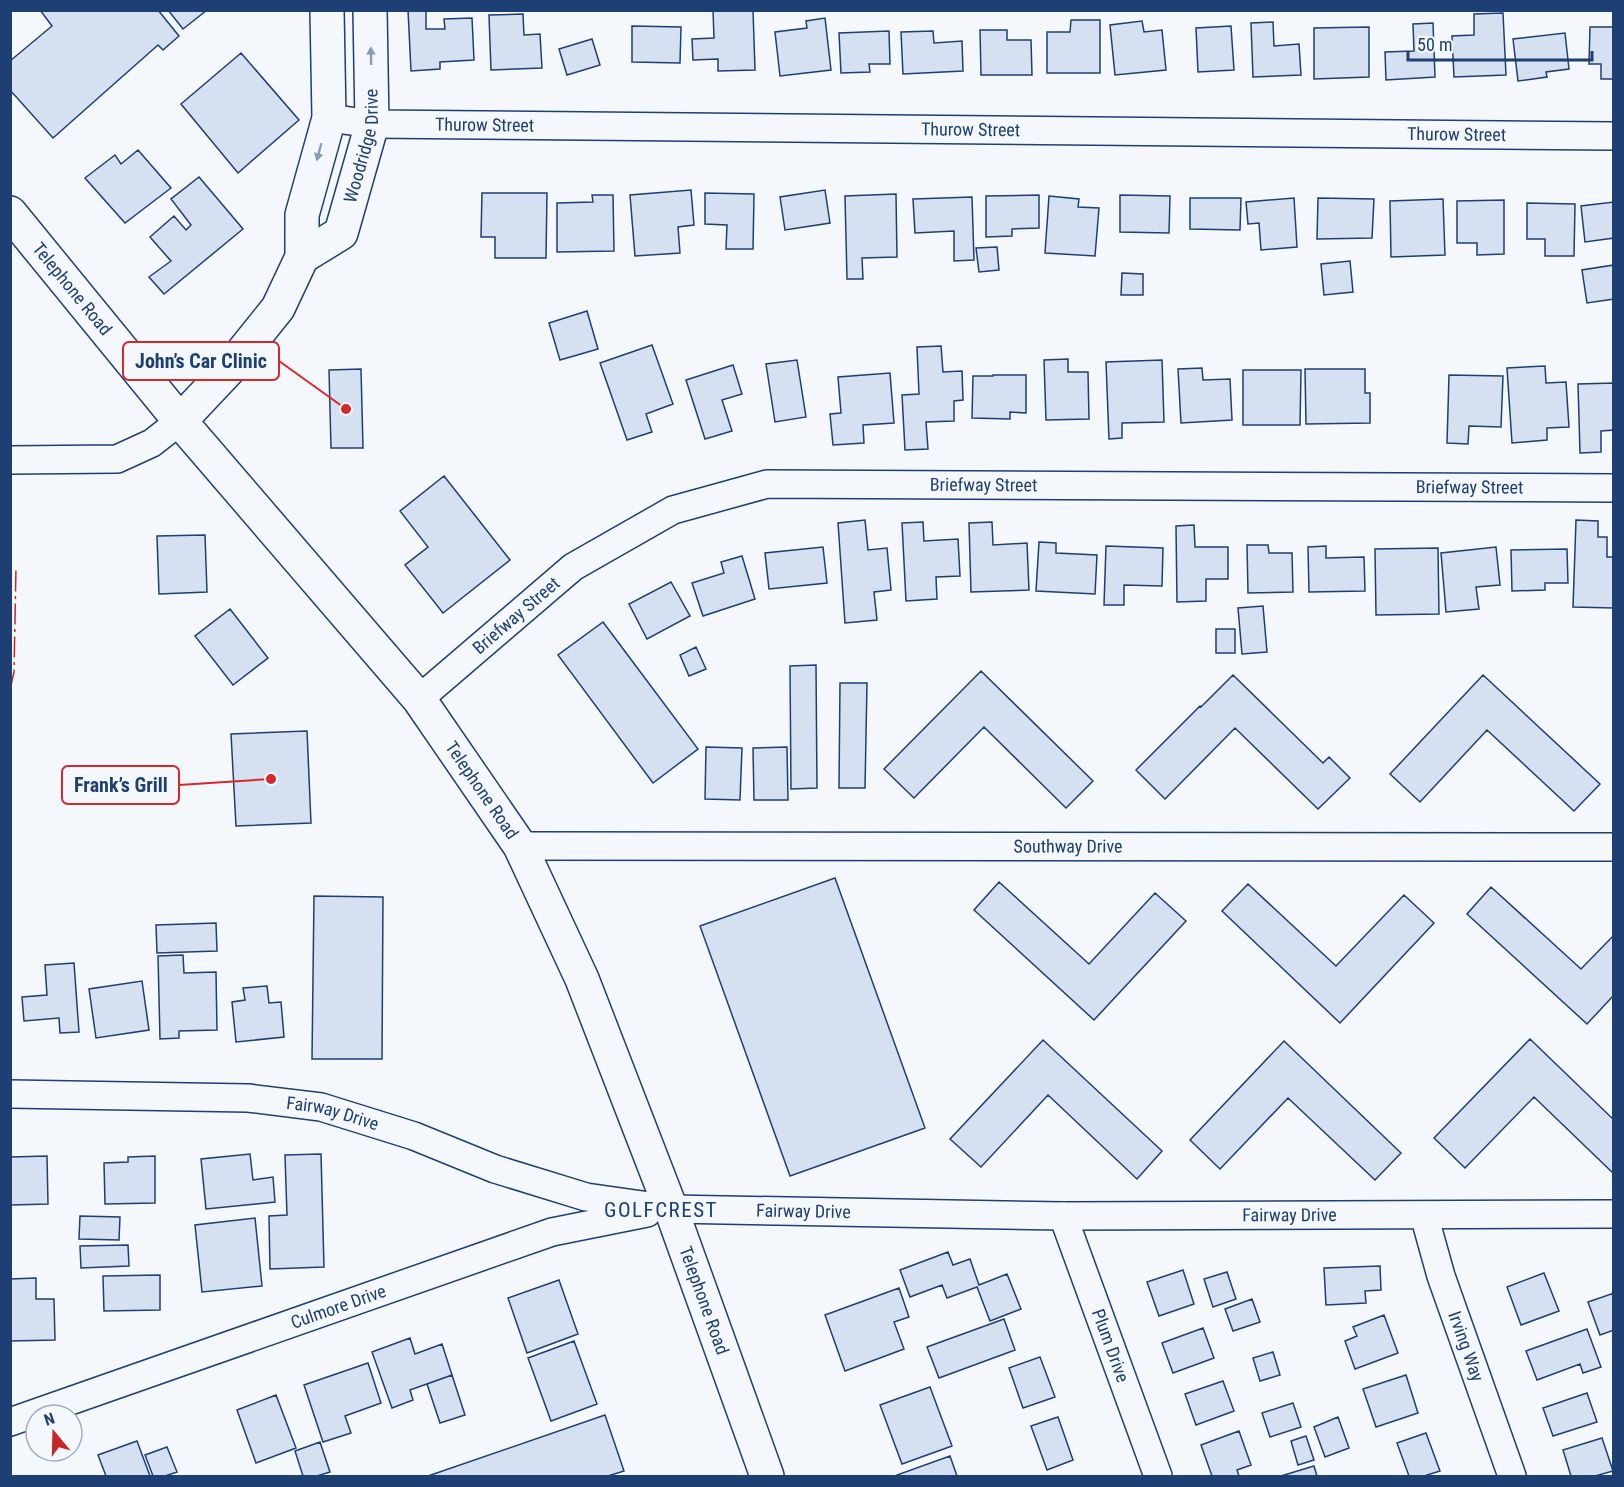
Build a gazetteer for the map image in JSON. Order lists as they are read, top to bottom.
{
  "streets": {
    "main road": ["Woodridge Drive", "Telephone Road"],
    "street": [
      "Thurow Street",
      "Briefway Street",
      "Southway Drive",
      "Fairway Drive",
      "Culmore Drive",
      "Plum Drive",
      "Irving Way"
    ]
  },
  "crossings": [
    ["Thurow Street", "Woodridge Drive"],
    ["Woodridge Drive", "Telephone Road"],
    ["Telephone Road", "Briefway Street"],
    ["Telephone Road", "Southway Drive"],
    ["Telephone Road", "Fairway Drive"],
    ["Telephone Road", "Culmore Drive"],
    ["Fairway Drive", "Culmore Drive"],
    ["Fairway Drive", "Plum Drive"],
    ["Fairway Drive", "Irving Way"]
  ],
  "districts": ["GOLFCREST"],
  "places": ["John’s Car Clinic", "Frank’s Grill"],
  "scale_bar": "50 m",
  "north": "top"
}
